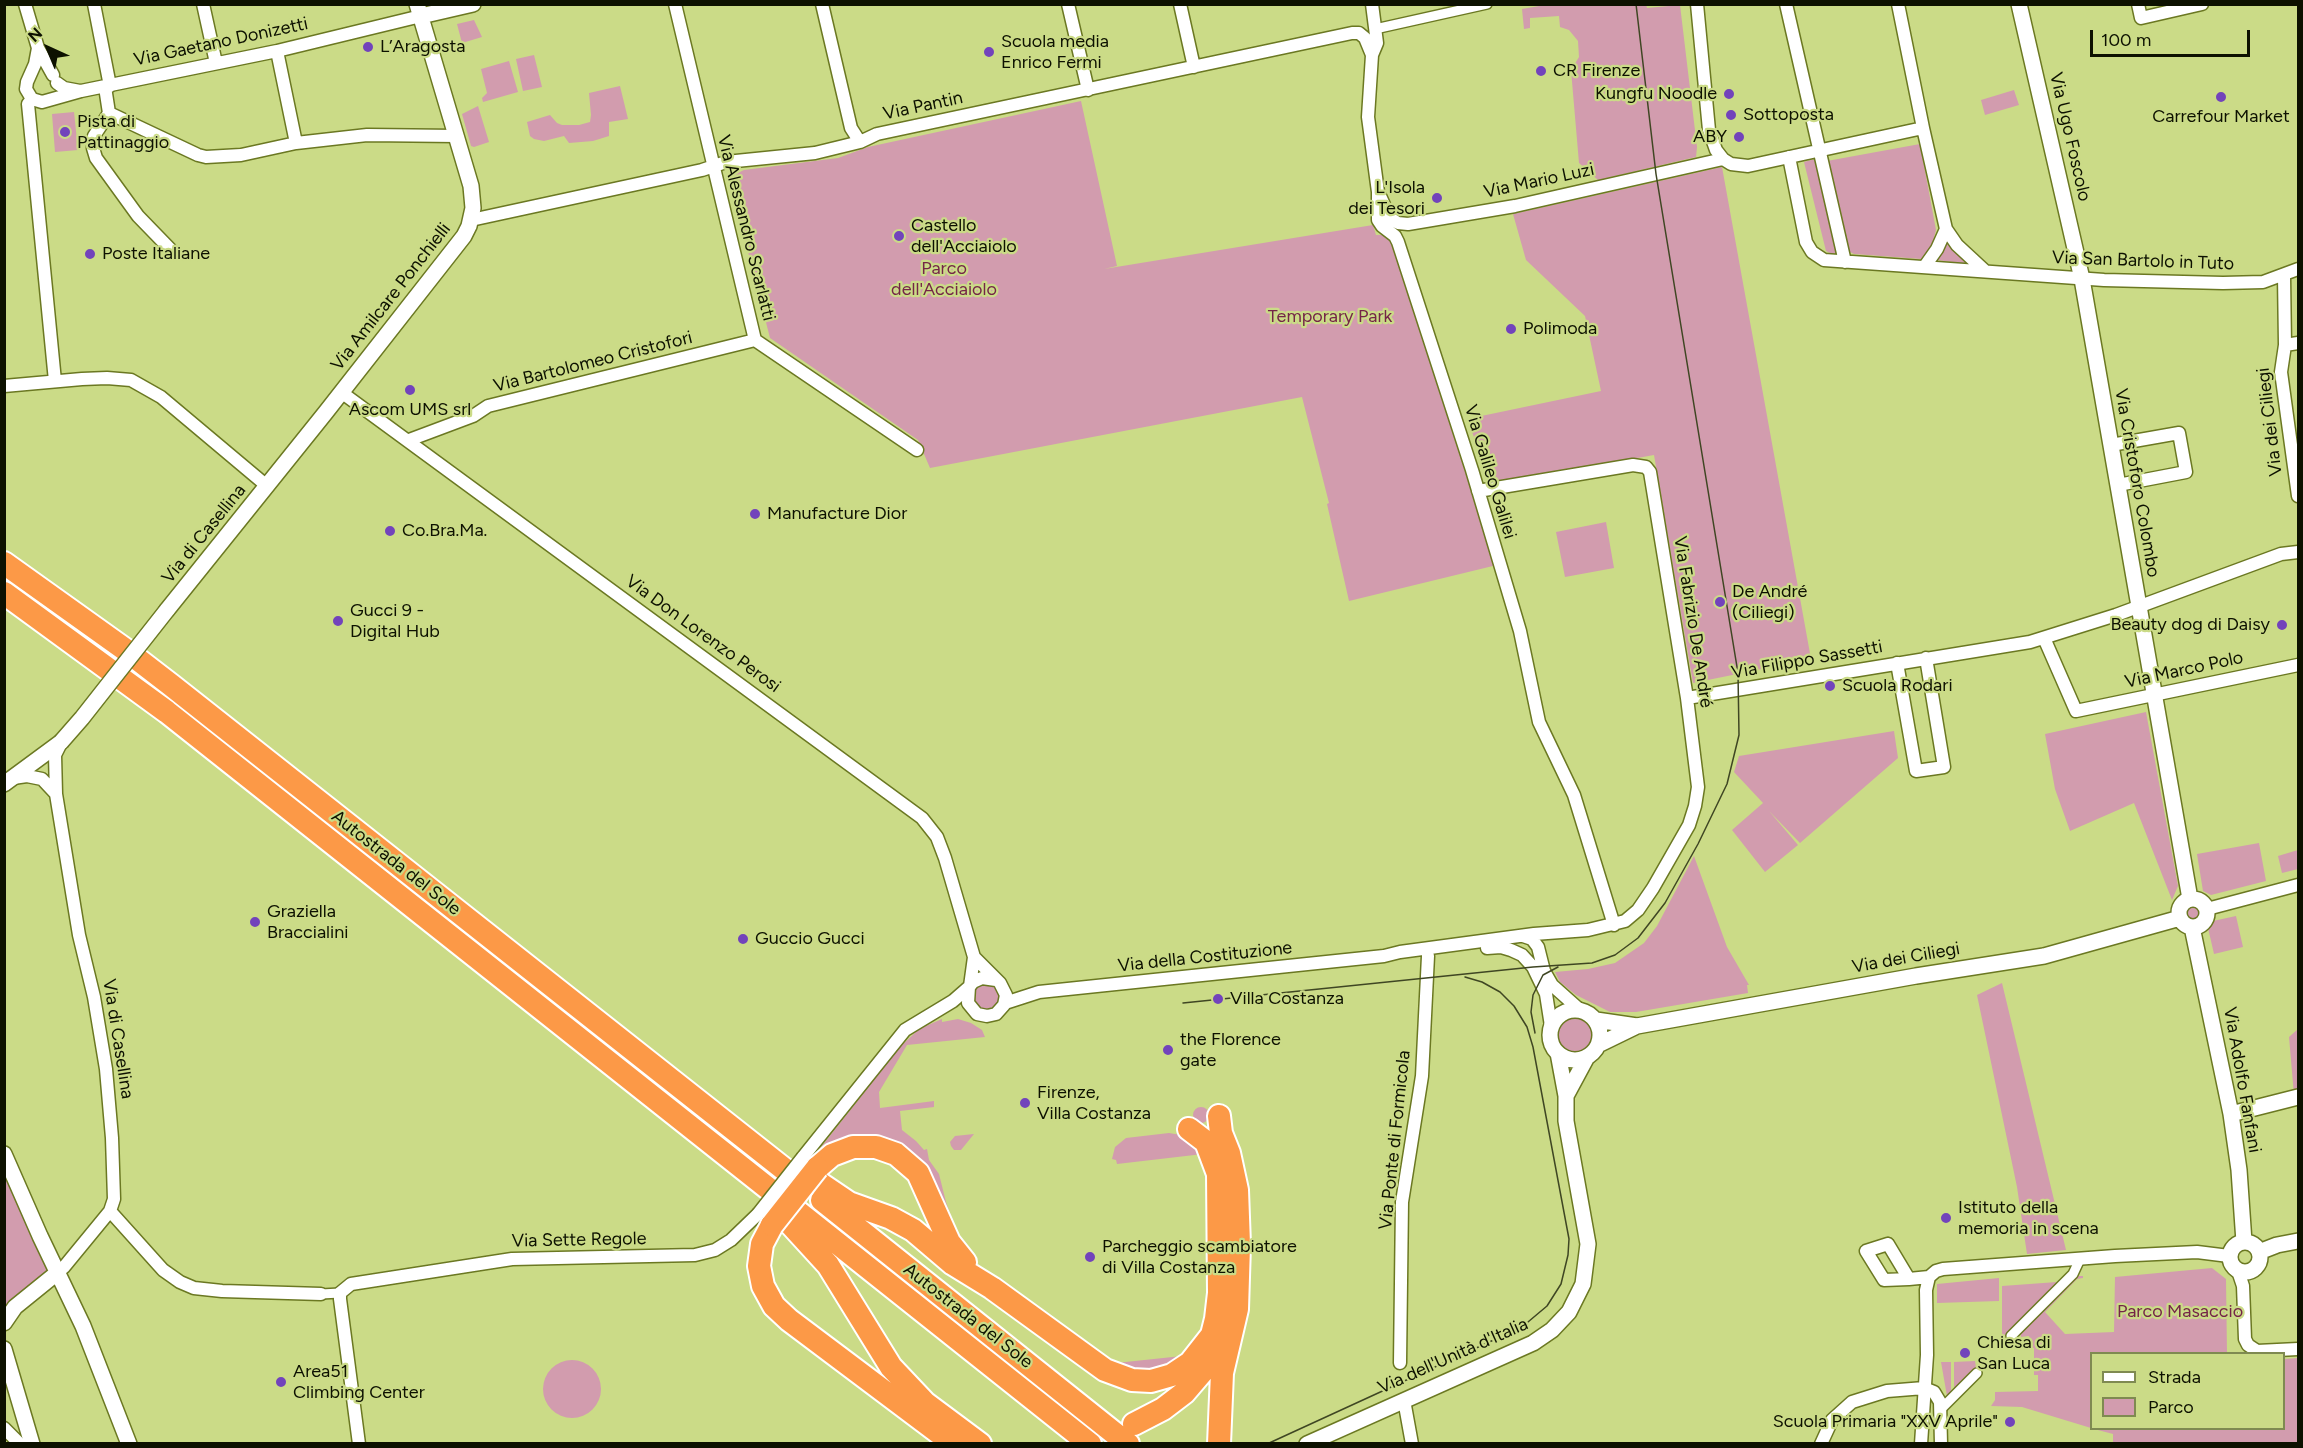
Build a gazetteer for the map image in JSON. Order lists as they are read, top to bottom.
{
  "streets": {
    "highway": ["Autostrada del Sole"],
    "street": [
      "Via Gaetano Donizetti",
      "Via Pantin",
      "Via Ugo Foscolo",
      "Via Mario Luzi",
      "Via Alessandro Scarlatti",
      "Via San Bartolo in Tuto",
      "Via Amilcare Ponchielli",
      "Via Bartolomeo Cristofori",
      "Via dei Ciliegi",
      "Via Galileo Galilei",
      "Via Cristoforo Colombo",
      "Via di Casellina",
      "Via Fabrizio De André",
      "Via Don Lorenzo Perosi",
      "Via Filippo Sassetti",
      "Via Marco Polo",
      "Via della Costituzione",
      "Via Adolfo Fanfani",
      "Via Ponte di Formicola",
      "Via Sette Regole",
      "Via dell'Unità d'Italia"
    ]
  },
  "crossings": [
    ["Via Gaetano Donizetti", "Via Amilcare Ponchielli"],
    ["Via Pantin", "Via Alessandro Scarlatti"],
    ["Via Pantin", "Via Amilcare Ponchielli"],
    ["Via Pantin", "Via Galileo Galilei"],
    ["Via Ugo Foscolo", "Via San Bartolo in Tuto"],
    ["Via Ugo Foscolo", "Via Cristoforo Colombo"],
    ["Via Mario Luzi", "Via Galileo Galilei"],
    ["Via Alessandro Scarlatti", "Via Bartolomeo Cristofori"],
    ["Via San Bartolo in Tuto", "Via dei Ciliegi"],
    ["Via San Bartolo in Tuto", "Via Cristoforo Colombo"],
    ["Via Amilcare Ponchielli", "Via di Casellina"],
    ["Via Amilcare Ponchielli", "Via Don Lorenzo Perosi"],
    ["Via Bartolomeo Cristofori", "Via Don Lorenzo Perosi"],
    ["Via dei Ciliegi", "Via della Costituzione"],
    ["Via dei Ciliegi", "Via Adolfo Fanfani"],
    ["Via dei Ciliegi", "Via dell'Unità d'Italia"],
    ["Via Galileo Galilei", "Via Fabrizio De André"],
    ["Via Galileo Galilei", "Via della Costituzione"],
    ["Via Cristoforo Colombo", "Via Marco Polo"],
    ["Via di Casellina", "Via Sette Regole"],
    ["Via Fabrizio De André", "Via Filippo Sassetti"],
    ["Via Fabrizio De André", "Via della Costituzione"],
    ["Via Don Lorenzo Perosi", "Via della Costituzione"],
    ["Via Filippo Sassetti", "Via Marco Polo"],
    ["Autostrada del Sole", "Via Sette Regole"],
    ["Via della Costituzione", "Via Ponte di Formicola"],
    ["Via della Costituzione", "Via dell'Unità d'Italia"]
  ],
  "parks": ["Parco dell'Acciaiolo", "Temporary Park", "Parco Masaccio"],
  "places": [
    "L’Aragosta",
    "Scuola media Enrico Fermi",
    "CR Firenze",
    "Kungfu Noodle",
    "Carrefour Market",
    "Sottoposta",
    "Pista di Pattinaggio",
    "ABY",
    "L'Isola dei Tesori",
    "Castello dell'Acciaiolo",
    "Poste Italiane",
    "Polimoda",
    "Ascom UMS srl",
    "Manufacture Dior",
    "Co.Bra.Ma.",
    "De André (Ciliegi)",
    "Gucci 9 - Digital Hub",
    "Beauty dog di Daisy",
    "Scuola Rodari",
    "Graziella Braccialini",
    "Guccio Gucci",
    "Villa Costanza",
    "the Florence gate",
    "Firenze, Villa Costanza",
    "Istituto della memoria in scena",
    "Parcheggio scambiatore di Villa Costanza",
    "Chiesa di San Luca",
    "Area51 Climbing Center",
    "Scuola Primaria \"XXV Aprile\""
  ],
  "legend": ["Strada", "Parco"],
  "scale_bar": "100 m",
  "north": "top left"
}
